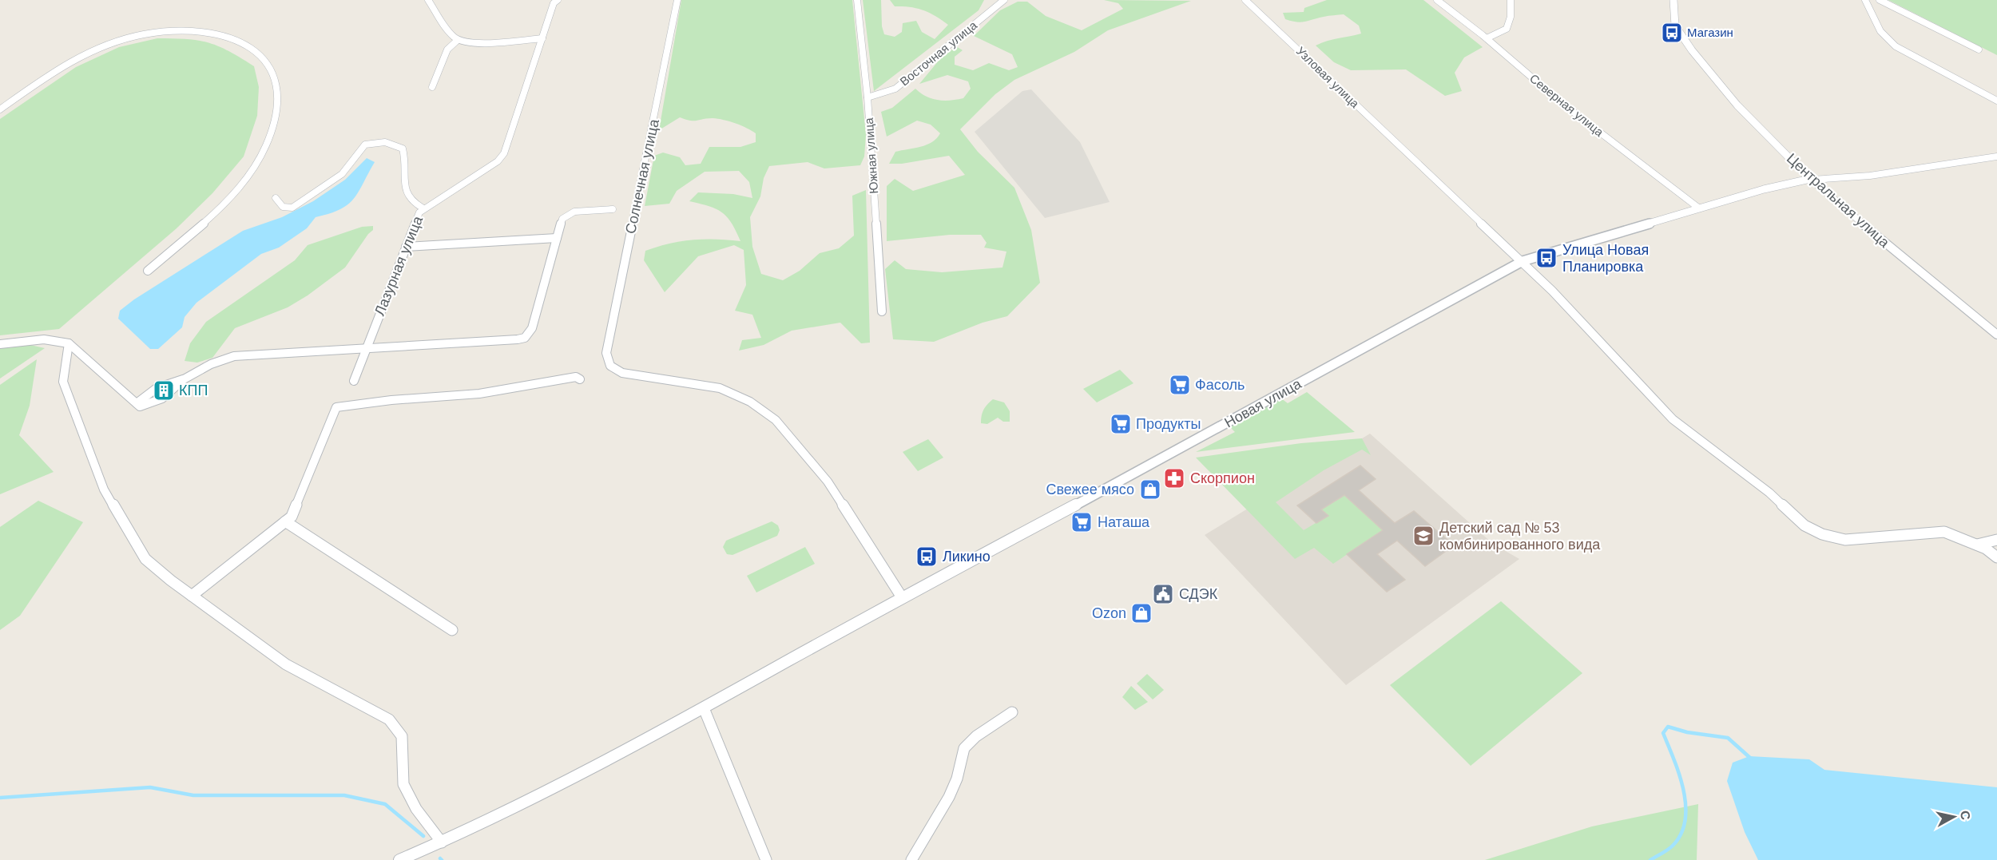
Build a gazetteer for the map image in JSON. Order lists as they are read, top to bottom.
{
  "streets": {
    "street": [
      "Восточная улица",
      "Узловая улица",
      "Северная улица",
      "Южная улица",
      "Солнечная улица",
      "Центральная улица",
      "Лазурная улица",
      "Новая улица"
    ]
  },
  "crossings": [
    ["Восточная улица", "Южная улица"],
    ["Узловая улица", "Новая улица"],
    ["Северная улица", "Новая улица"],
    ["Солнечная улица", "Новая улица"],
    ["Центральная улица", "Новая улица"]
  ],
  "places": {
    "bus stop": ["Магазин", "Улица Новая Планировка", "Ликино"],
    "supermarket": ["Фасоль", "Продукты", "Наташа"],
    "building": ["КПП"],
    "pharmacy": ["Скорпион"],
    "shop": ["Свежее мясо", "Ozon"],
    "school or university": ["Детский сад № 53 комбинированного вида"],
    "public building": ["СДЭК"]
  },
  "north": "right"
}
